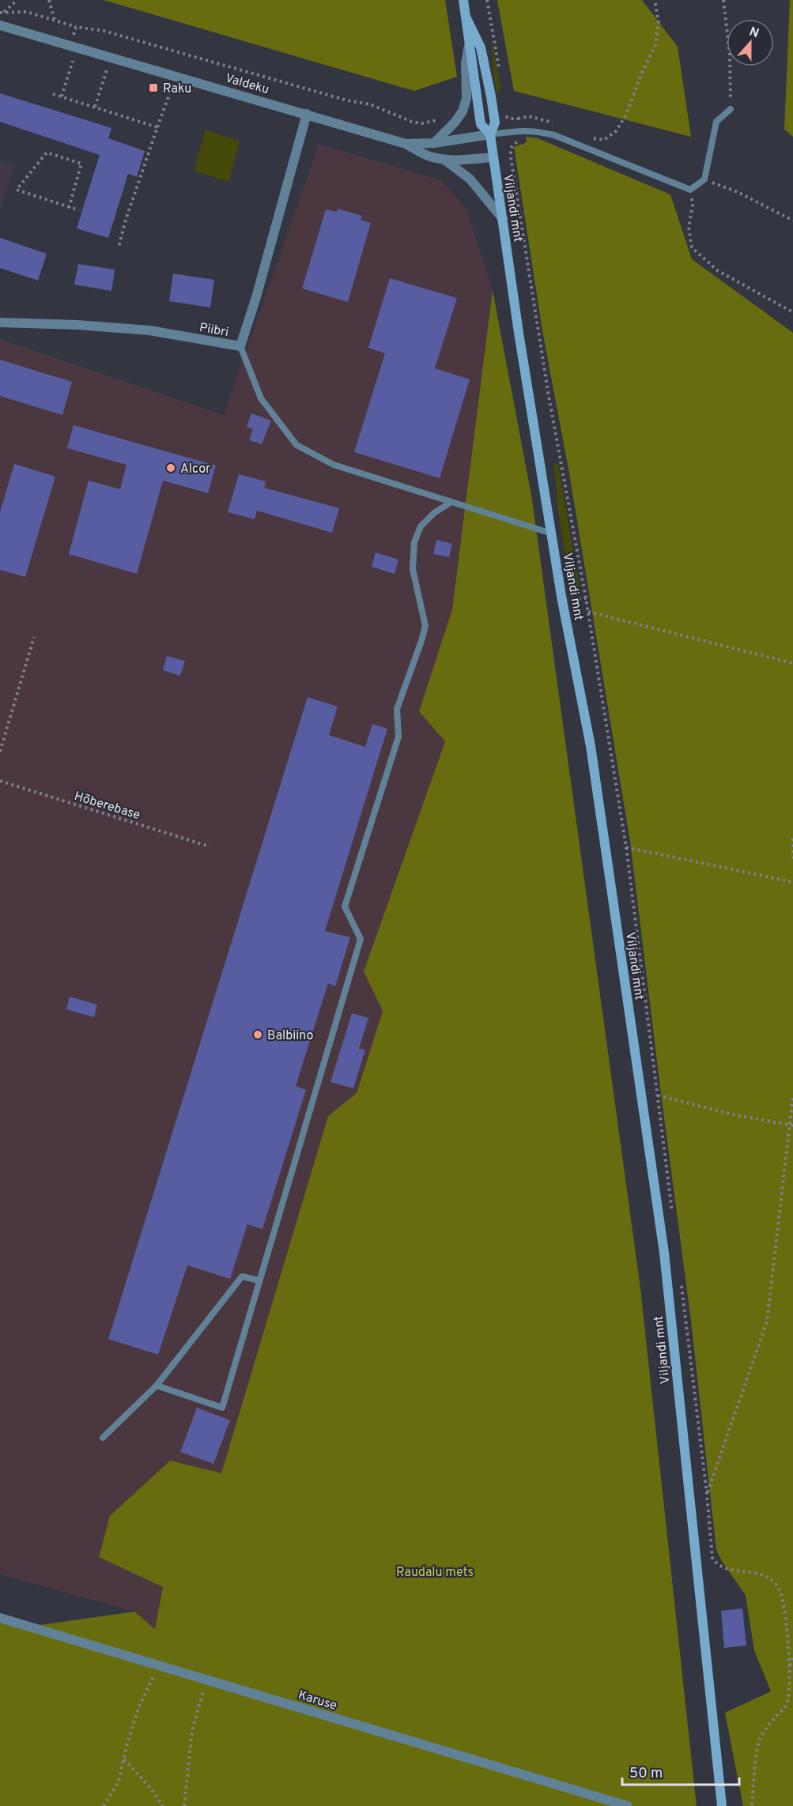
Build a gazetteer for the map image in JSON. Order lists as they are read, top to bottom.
{
  "streets": {
    "main road": ["Viljandi mnt"],
    "street": ["Valdeku", "Piibri", "Karuse"],
    "path": ["Hõberebase"]
  },
  "crossings": [
    ["Valdeku", "Viljandi mnt"],
    ["Valdeku", "Piibri"]
  ],
  "parks": ["Raudalu mets"],
  "places": {
    "transit": ["Raku"],
    "other": ["Alcor", "Balbiino"]
  },
  "scale_bar": "50 m",
  "north": "top"
}
